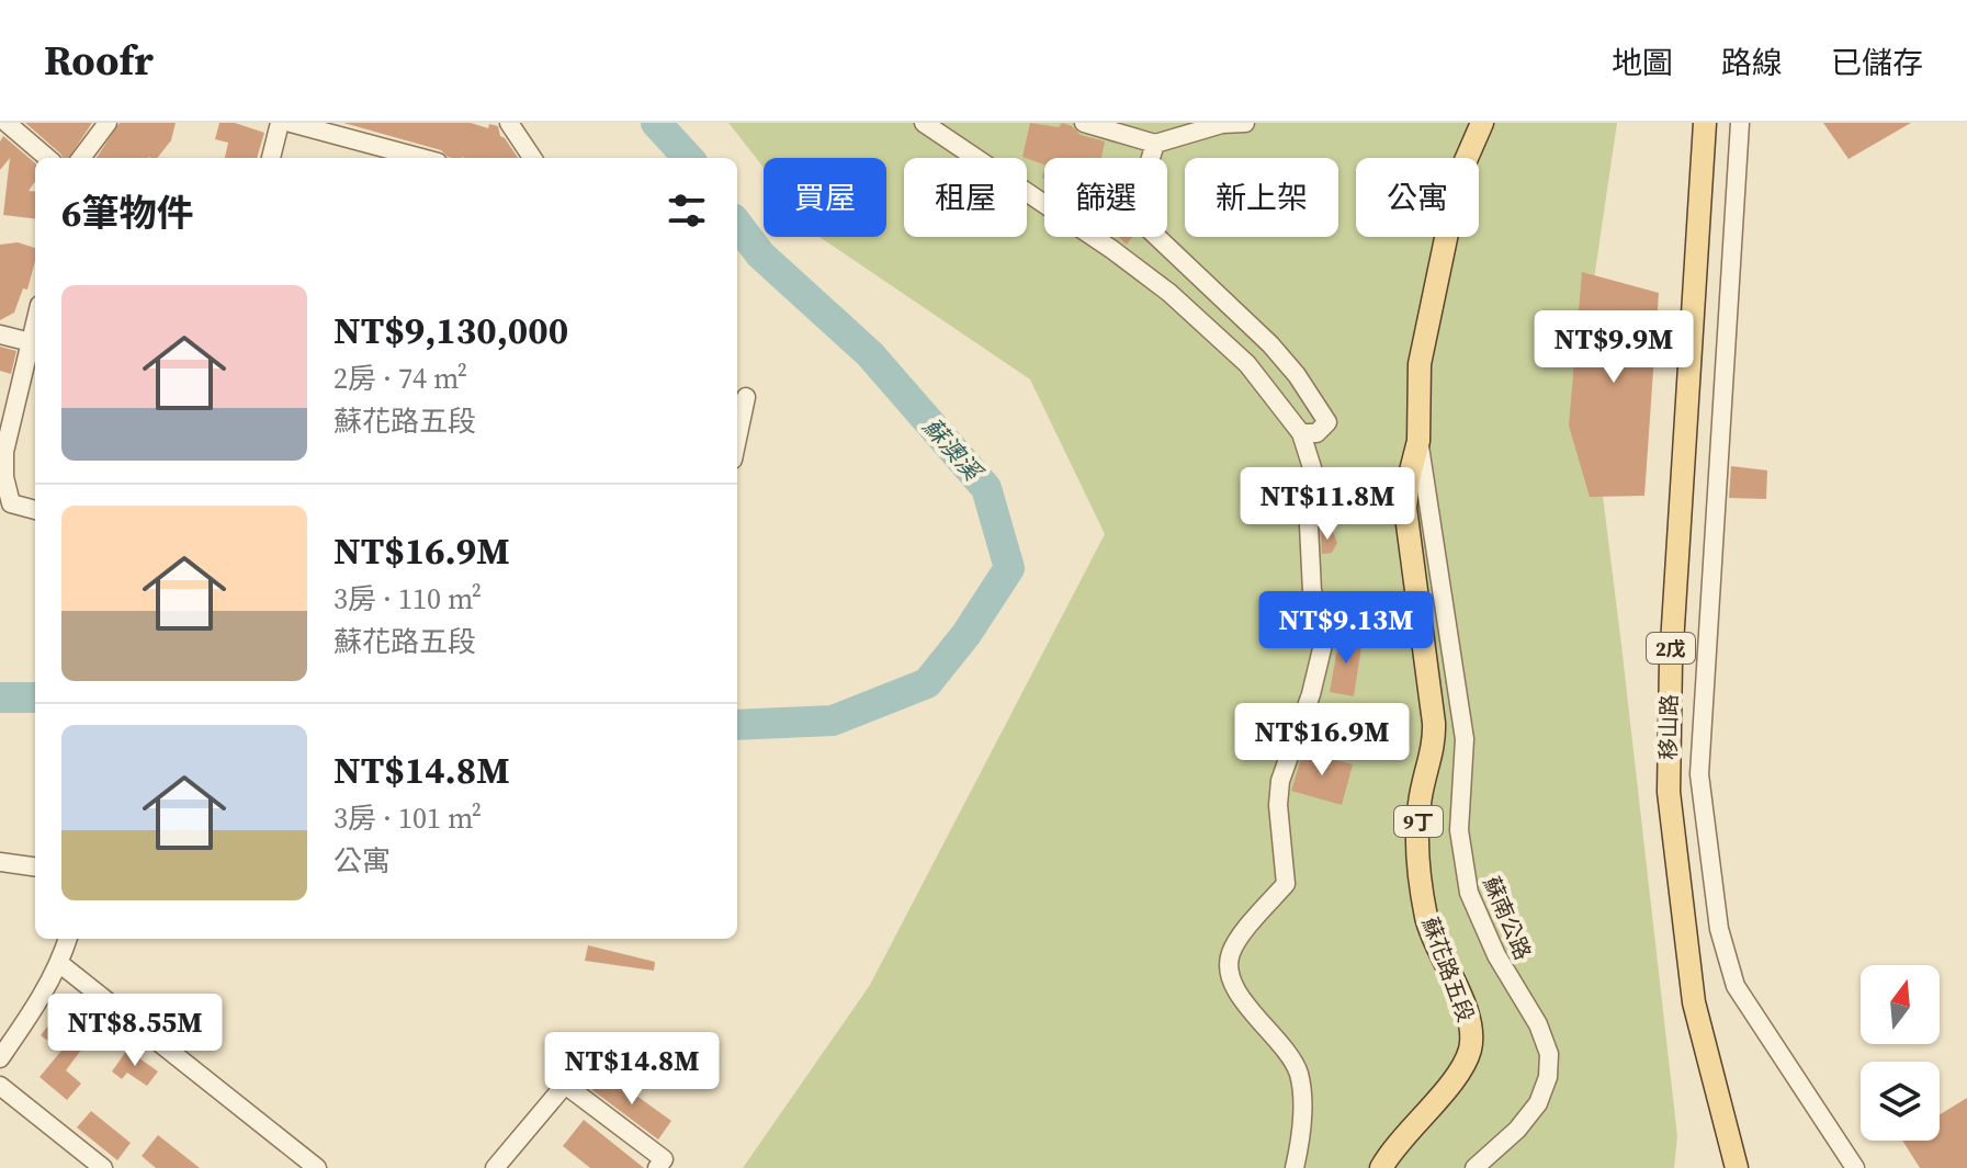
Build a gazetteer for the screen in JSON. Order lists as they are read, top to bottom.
{
  "streets": {
    "main road": [
      "2戊",
      "移山路",
      "9丁",
      "蘇花路五段"
    ],
    "street": ["蘇南公路"]
  },
  "crossings": [
    ["蘇南公路", "蘇花路五段"]
  ],
  "water": ["蘇澳溪"],
  "north": "top",
  "page": {
    "header": "Roofr",
    "nav": ["地圖", "路線", "已儲存"],
    "chip": [
      "買屋",
      "租屋",
      "篩選",
      "新上架",
      "公寓"
    ],
    "heading": "6筆物件",
    "list": [
      {
        "name": "NT$9,130,000",
        "note": "2房 · 74 m² · 蘇花路五段"
      },
      {
        "name": "NT$16.9M",
        "note": "3房 · 110 m² · 蘇花路五段"
      },
      {
        "name": "NT$14.8M",
        "note": "3房 · 101 m² · 公寓"
      }
    ],
    "price": [
      "NT$9.9M",
      "NT$11.8M",
      "NT$9.13M",
      "NT$16.9M",
      "NT$8.55M",
      "NT$14.8M"
    ]
  }
}
